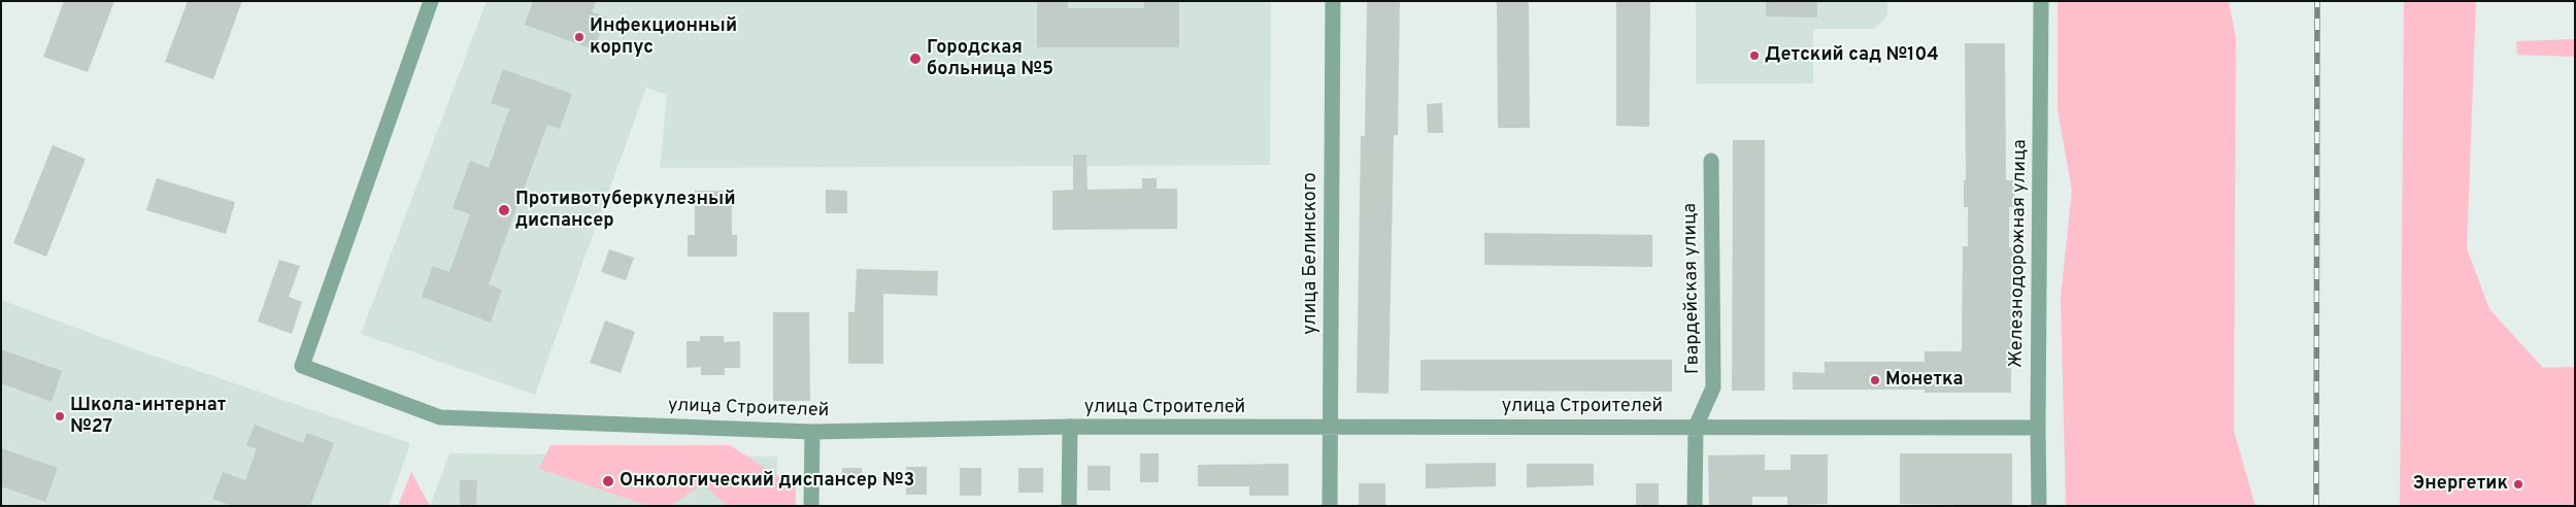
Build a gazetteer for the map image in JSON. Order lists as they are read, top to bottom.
{
  "streets": {
    "street": [
      "улица Белинского",
      "Железнодорожная улица",
      "Гвардейская улица",
      "улица Строителей"
    ]
  },
  "crossings": [
    ["улица Белинского", "улица Строителей"],
    ["Железнодорожная улица", "улица Строителей"],
    ["Гвардейская улица", "улица Строителей"]
  ],
  "places": [
    "Инфекционный корпус",
    "Детский сад №104",
    "Городская больница №5",
    "Противотуберкулезный диспансер",
    "Монетка",
    "Школа-интернат №27",
    "Онкологический диспансер №3",
    "Энергетик"
  ]
}
